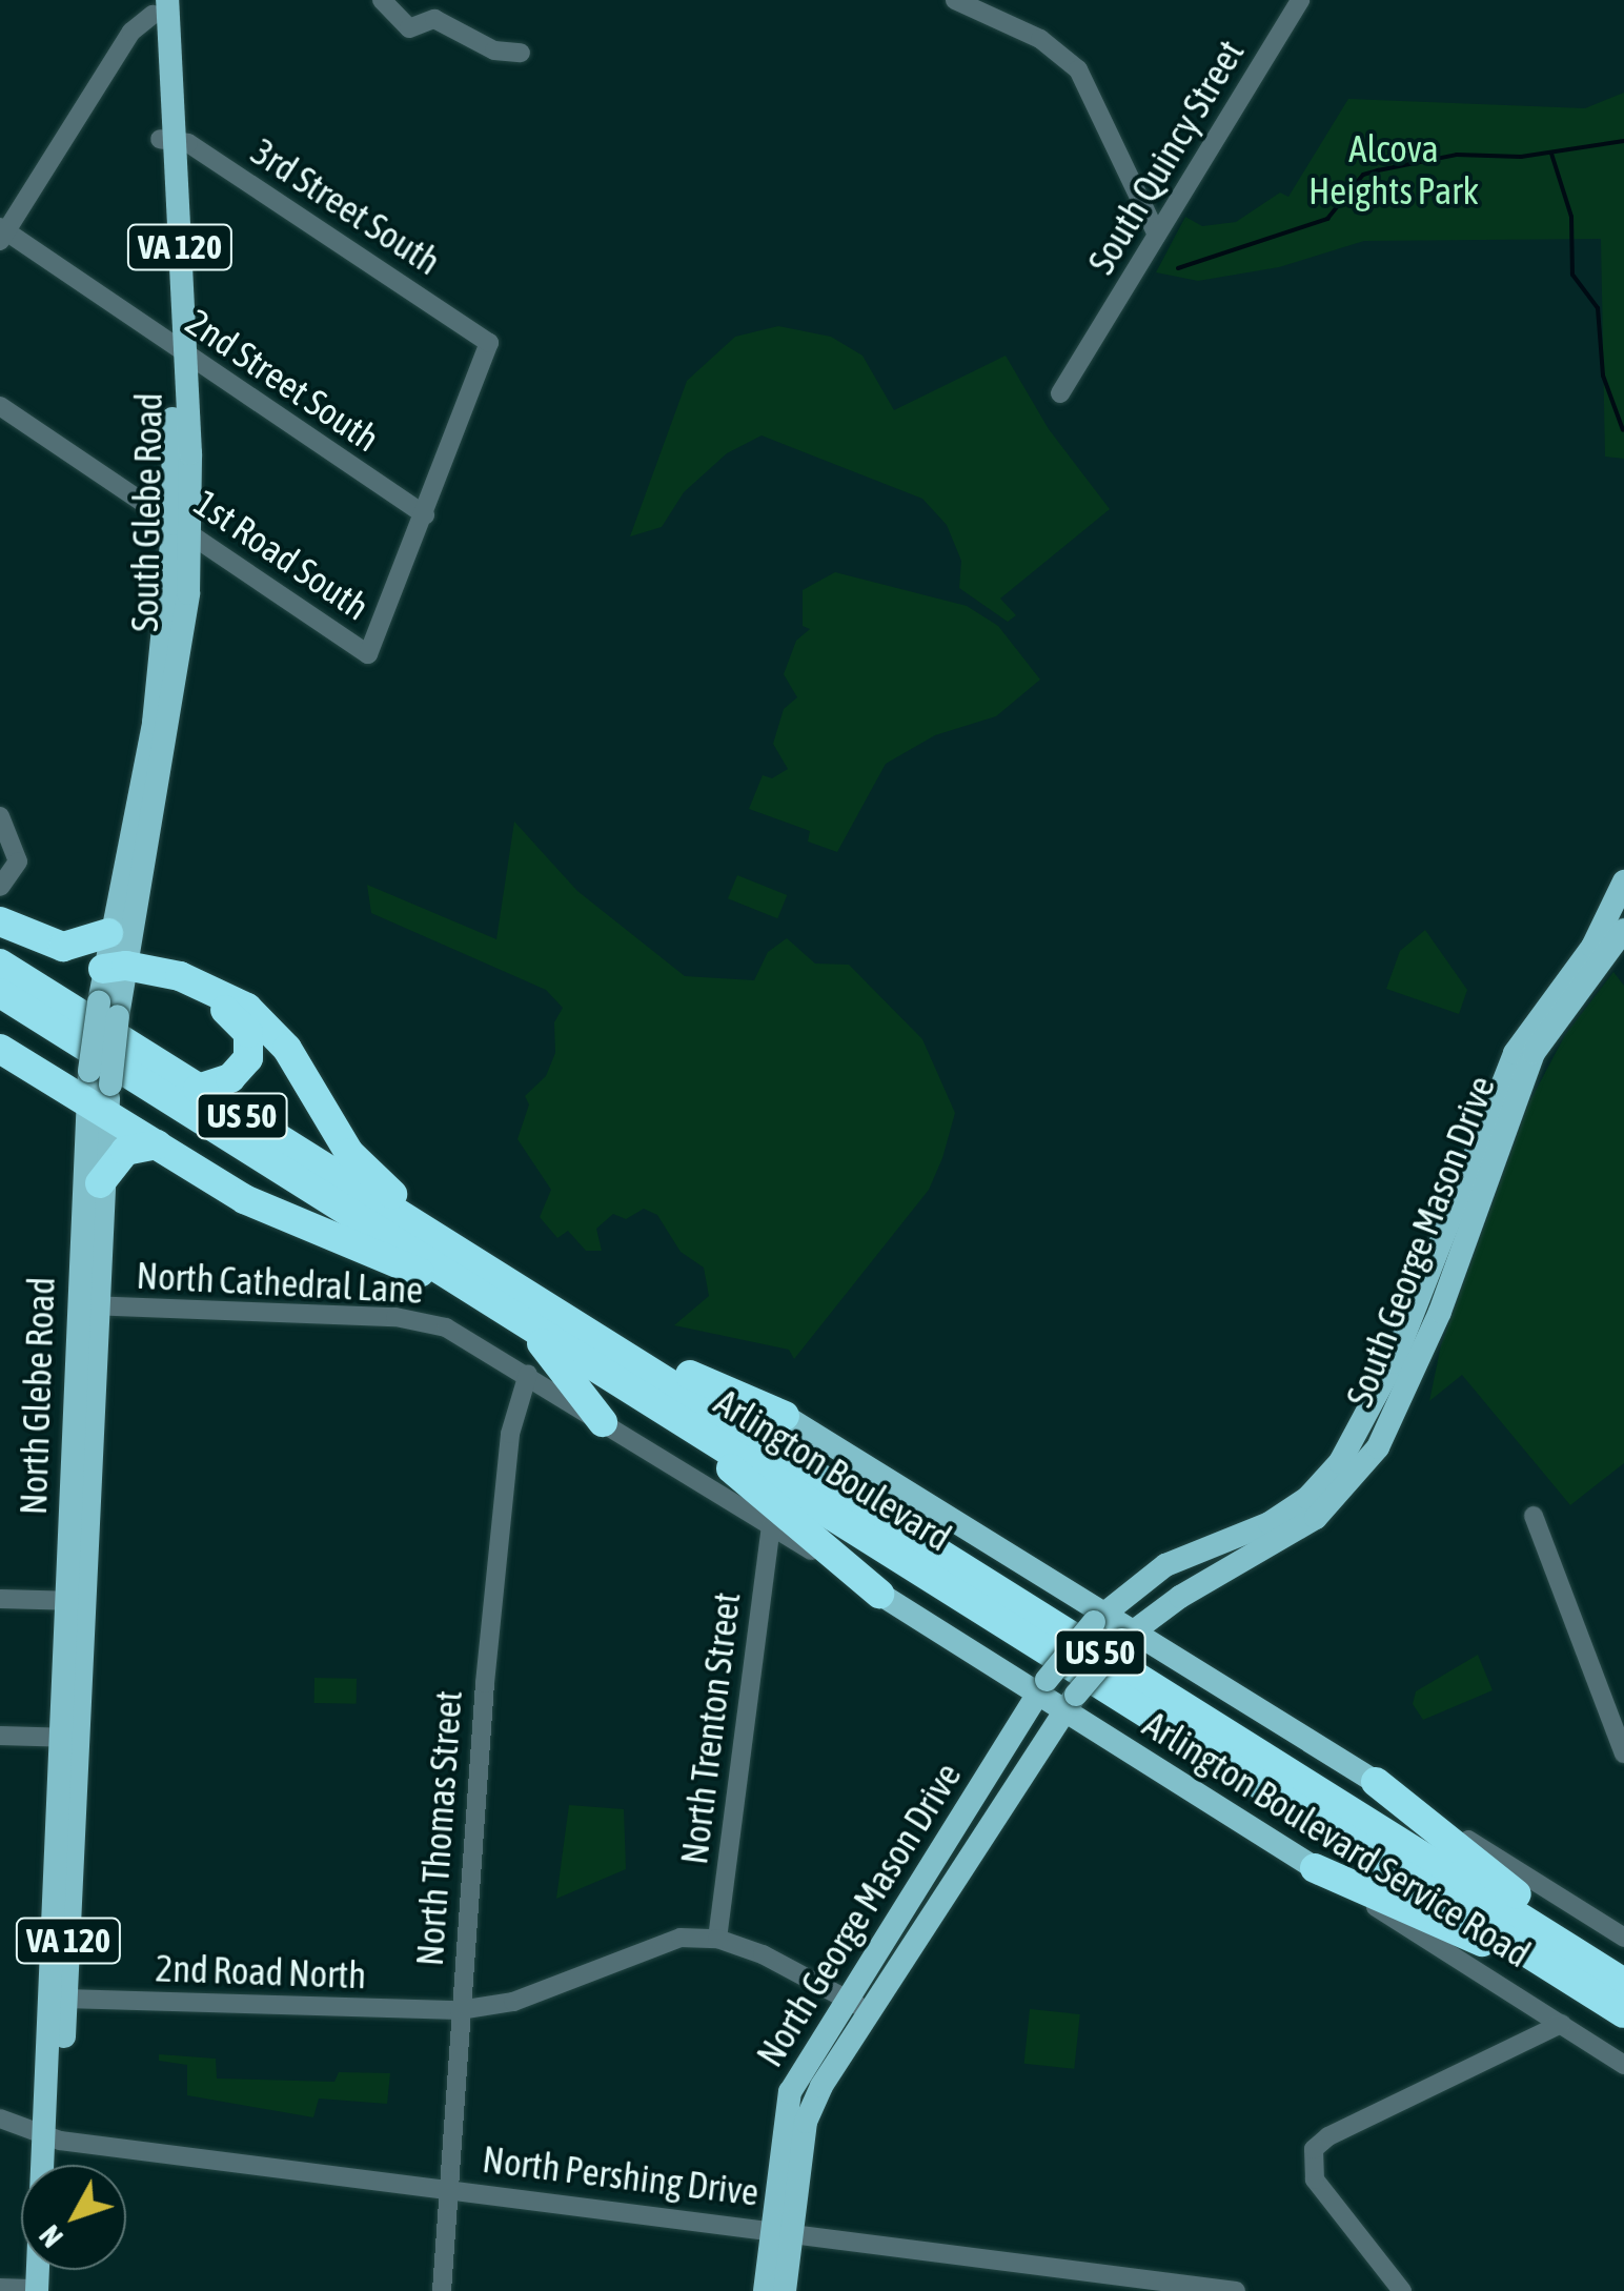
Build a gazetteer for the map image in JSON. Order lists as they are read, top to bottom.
{
  "streets": {
    "highway": ["US 50", "Arlington Boulevard"],
    "main road": [
      "VA 120",
      "South Glebe Road",
      "South George Mason Drive",
      "North Glebe Road",
      "Arlington Boulevard Service Road",
      "North George Mason Drive"
    ],
    "street": [
      "South Quincy Street",
      "3rd Street South",
      "2nd Street South",
      "1st Road South",
      "North Cathedral Lane",
      "North Trenton Street",
      "North Thomas Street",
      "2nd Road North",
      "North Pershing Drive"
    ]
  },
  "crossings": [
    ["3rd Street South", "2nd Street South"],
    ["3rd Street South", "South Glebe Road"],
    ["3rd Street South", "1st Road South"],
    ["2nd Street South", "South Glebe Road"],
    ["2nd Street South", "1st Road South"],
    ["South Glebe Road", "1st Road South"],
    ["South Glebe Road", "North Glebe Road"],
    ["South George Mason Drive", "Arlington Boulevard Service Road"],
    ["South George Mason Drive", "North George Mason Drive"],
    ["North Cathedral Lane", "North Glebe Road"],
    ["North Cathedral Lane", "North Thomas Street"],
    ["North Cathedral Lane", "Arlington Boulevard Service Road"],
    ["North Glebe Road", "2nd Road North"],
    ["North Glebe Road", "North Pershing Drive"],
    ["North Trenton Street", "Arlington Boulevard Service Road"],
    ["North Trenton Street", "2nd Road North"],
    ["North Thomas Street", "Arlington Boulevard Service Road"],
    ["North Thomas Street", "2nd Road North"],
    ["North Thomas Street", "North Pershing Drive"],
    ["Arlington Boulevard Service Road", "North George Mason Drive"],
    ["North George Mason Drive", "2nd Road North"],
    ["North George Mason Drive", "North Pershing Drive"]
  ],
  "parks": ["Alcova Heights Park"],
  "north": "bottom left"
}
